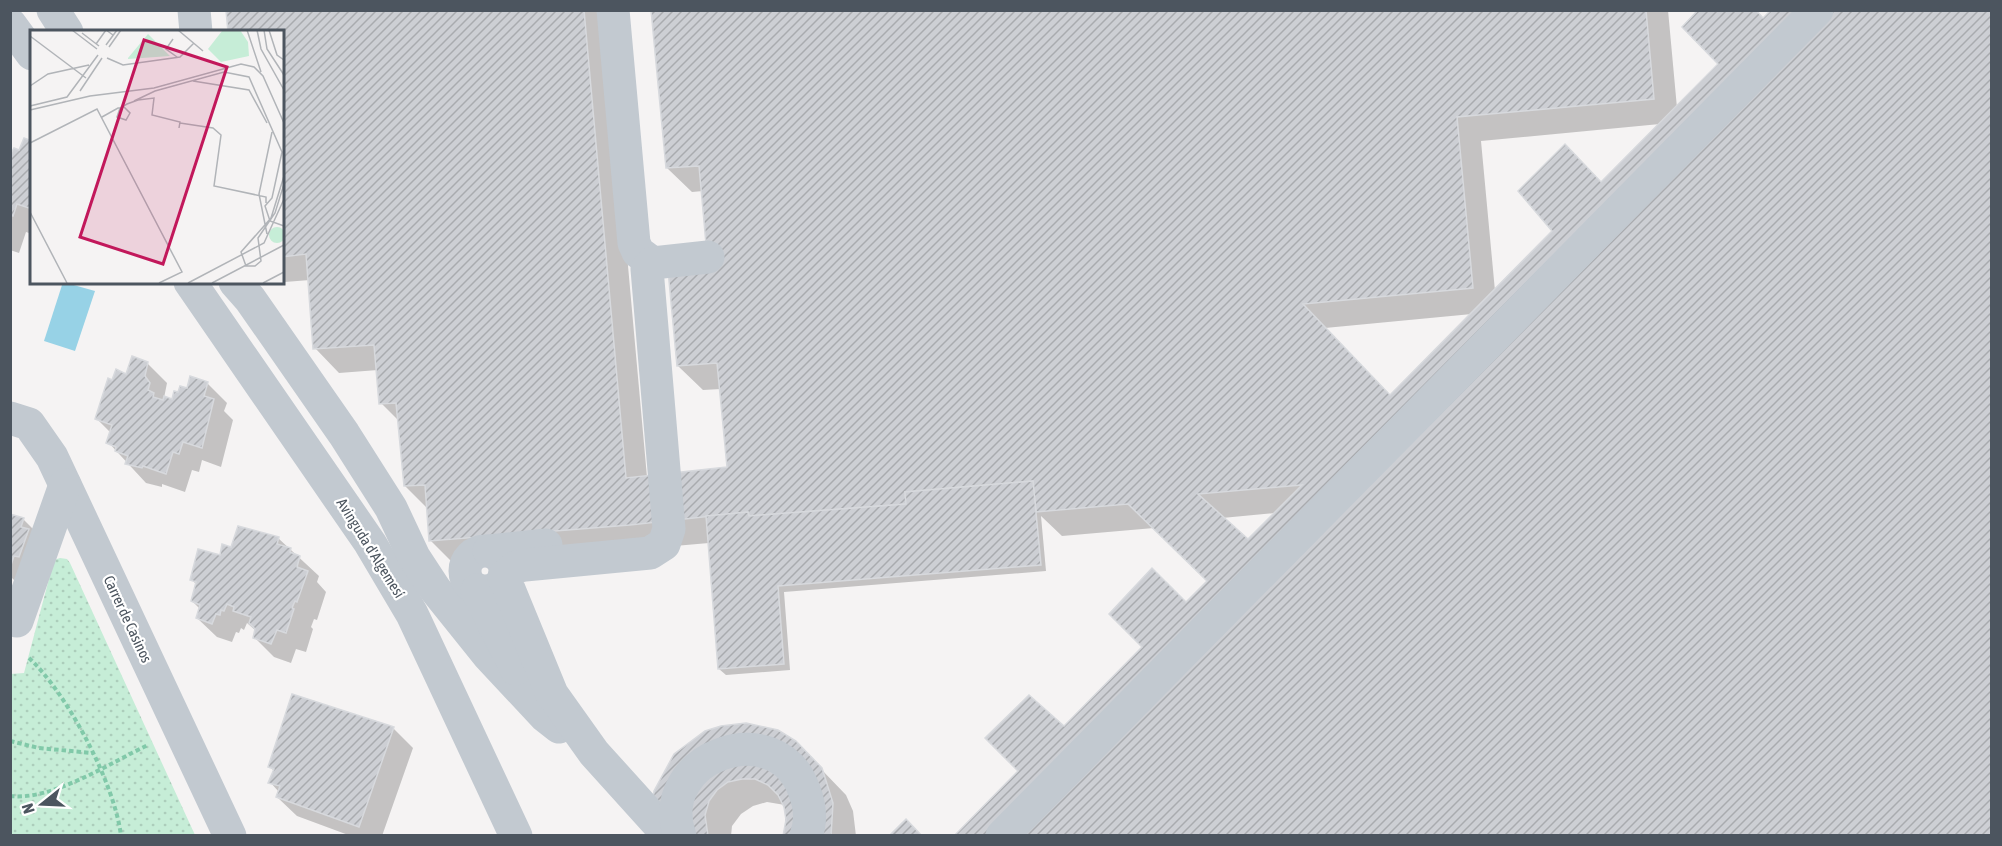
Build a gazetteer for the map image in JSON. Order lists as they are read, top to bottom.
{
  "streets": {
    "street": ["Avinguda d'Algemesí", "Carrer de Casinos"]
  },
  "north": "left"
}
